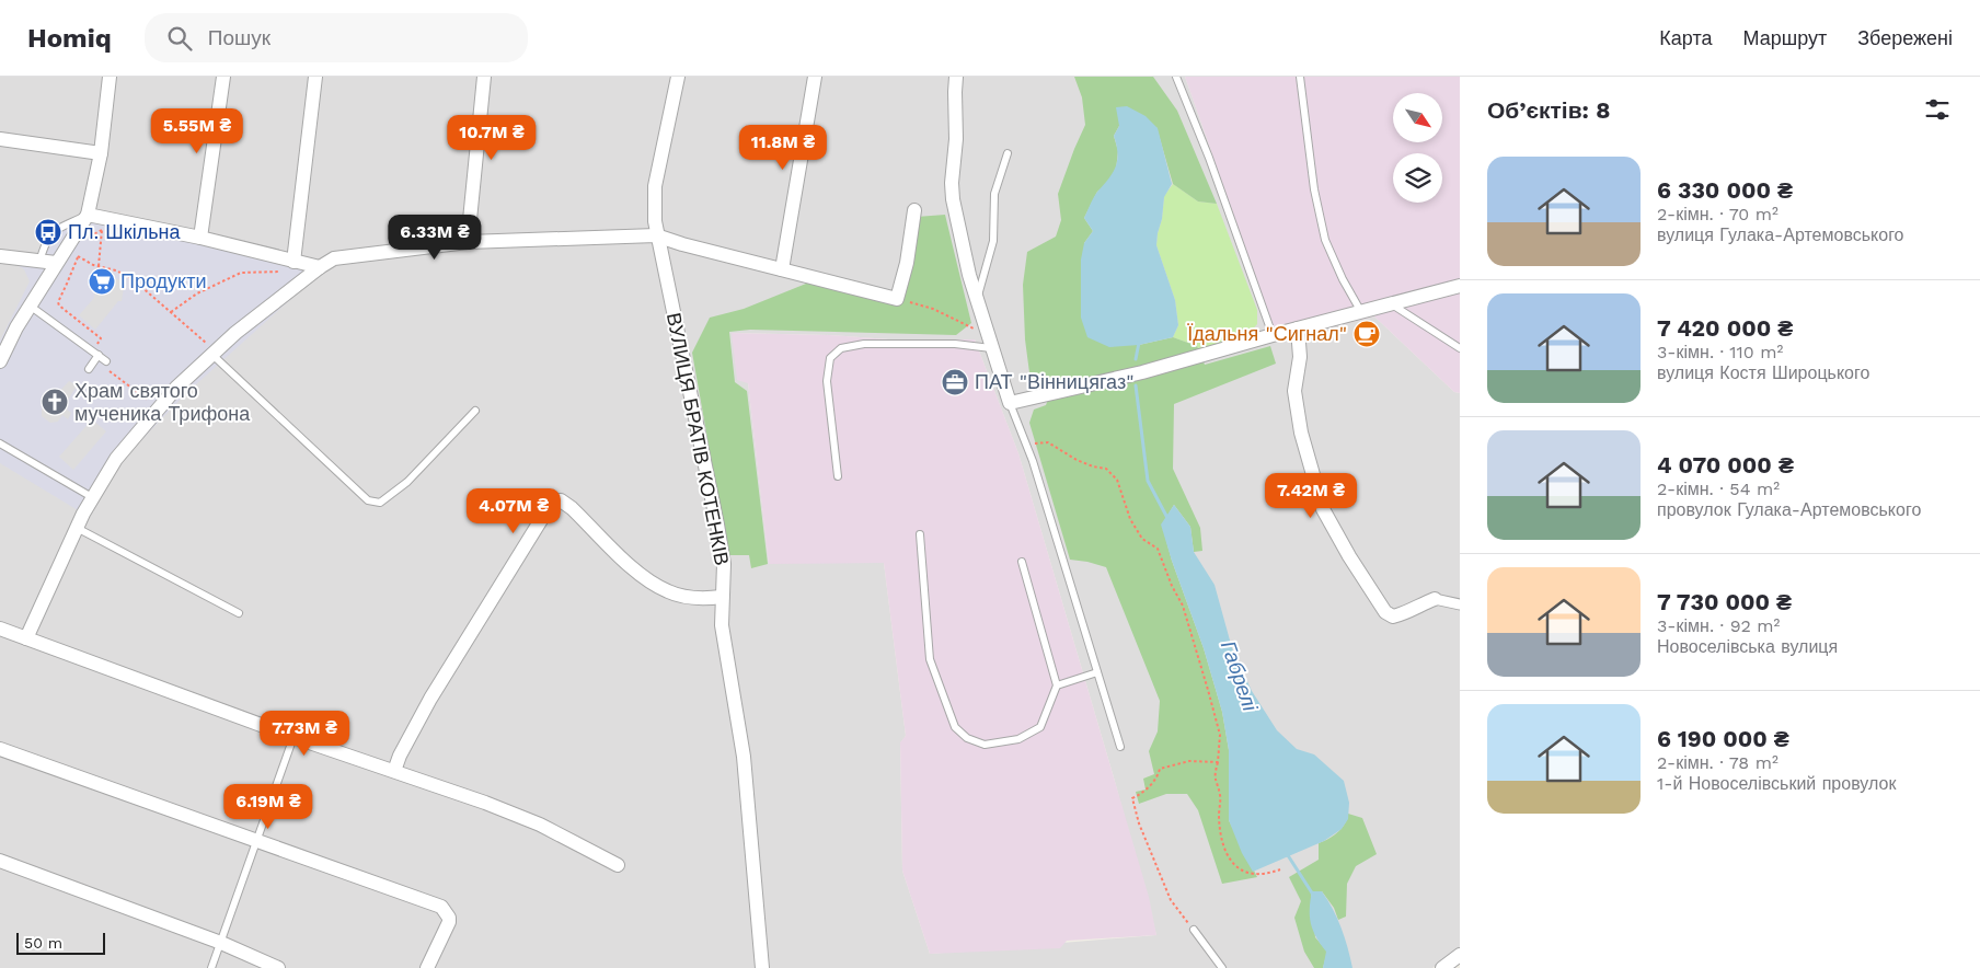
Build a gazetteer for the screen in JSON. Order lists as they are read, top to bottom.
{
  "streets": {
    "street": ["ВУЛИЦЯ БРАТІВ КОТЕНКІВ"]
  },
  "water": ["Габрелі"],
  "places": {
    "bus stop": ["Пл. Шкільна"],
    "supermarket": ["Продукти"],
    "cafe": ["Їдальня \"Сигнал\""],
    "office": ["ПАТ \"Вінницягаз\""],
    "church": ["Храм святого мученика Трифона"]
  },
  "scale_bar": "50 m",
  "north": "bottom right",
  "page": {
    "header": "Homiq",
    "search": "Пошук",
    "nav": ["Карта", "Маршрут", "Збережені"],
    "heading": "Об’єктів: 8",
    "price": [
      "5.55M ₴",
      "10.7M ₴",
      "11.8M ₴",
      "6.33M ₴",
      "7.42M ₴",
      "4.07M ₴",
      "7.73M ₴",
      "6.19M ₴"
    ],
    "list": [
      {
        "name": "6 330 000 ₴",
        "note": "2-кімн. · 70 m² · вулиця Гулака-Артемовського"
      },
      {
        "name": "7 420 000 ₴",
        "note": "3-кімн. · 110 m² · вулиця Костя Широцького"
      },
      {
        "name": "4 070 000 ₴",
        "note": "2-кімн. · 54 m² · провулок Гулака-Артемовського"
      },
      {
        "name": "7 730 000 ₴",
        "note": "3-кімн. · 92 m² · Новоселівська вулиця"
      },
      {
        "name": "6 190 000 ₴",
        "note": "2-кімн. · 78 m² · 1-й Новоселівський провулок"
      }
    ],
    "scale": "50 m"
  }
}
